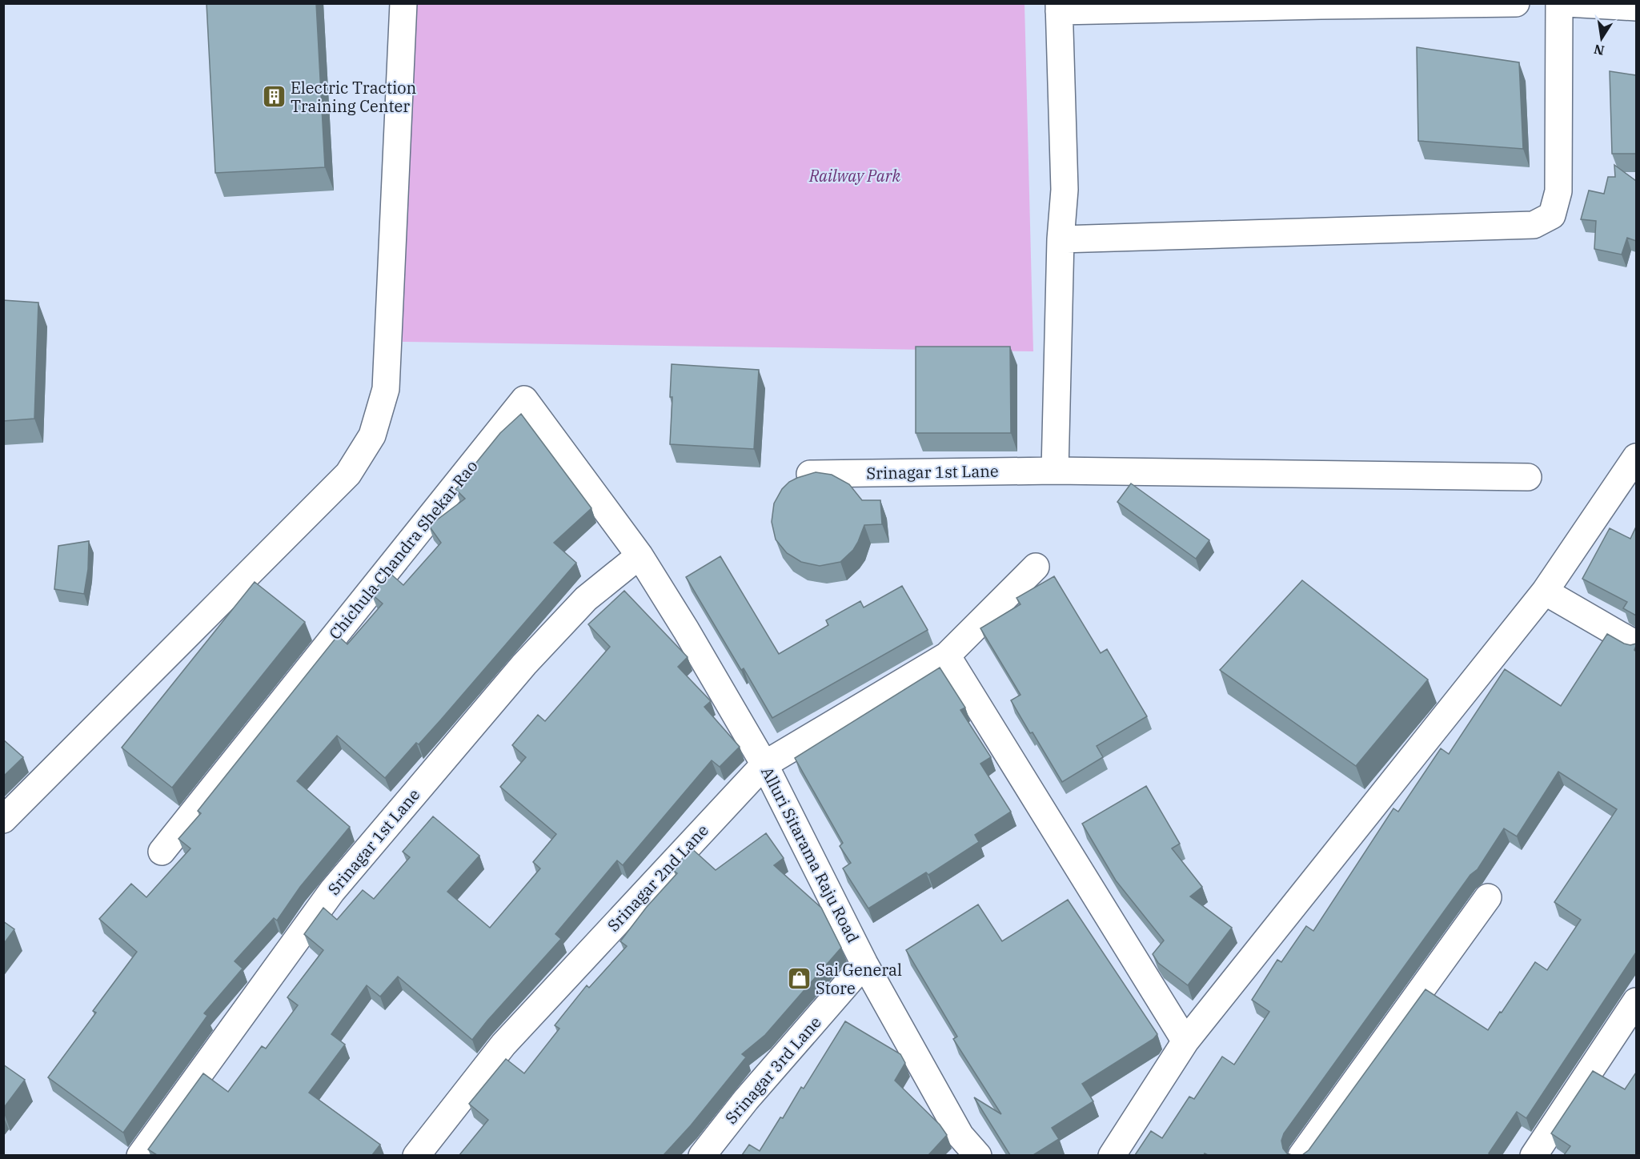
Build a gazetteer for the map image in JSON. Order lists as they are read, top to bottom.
{
  "streets": {
    "street": [
      "Srinagar 1st Lane",
      "Chichula Chandra Shekar Rao",
      "Alluri Sitarama Raju Road",
      "Srinagar 2nd Lane",
      "Srinagar 3rd Lane"
    ]
  },
  "crossings": [
    ["Srinagar 1st Lane", "Chichula Chandra Shekar Rao"],
    ["Srinagar 1st Lane", "Alluri Sitarama Raju Road"],
    ["Chichula Chandra Shekar Rao", "Alluri Sitarama Raju Road"],
    ["Alluri Sitarama Raju Road", "Srinagar 2nd Lane"],
    ["Alluri Sitarama Raju Road", "Srinagar 3rd Lane"]
  ],
  "parks": ["Railway Park"],
  "places": {
    "building": ["Electric Traction Training Center"],
    "shop": ["Sai General Store"]
  },
  "north": "bottom"
}
